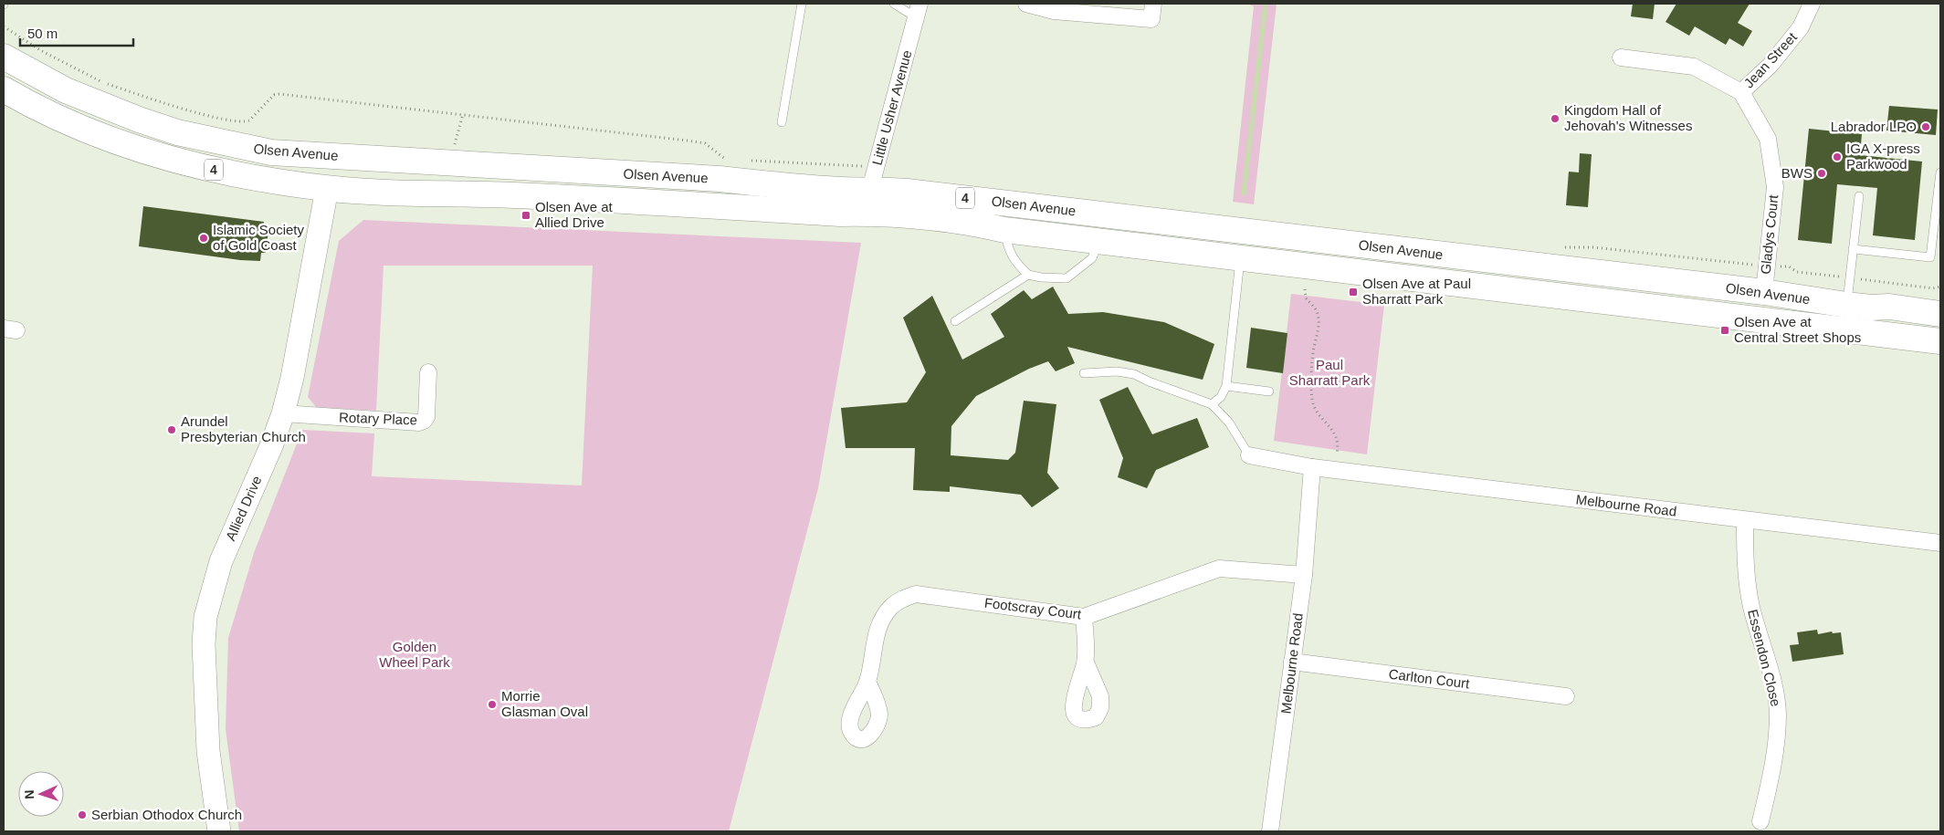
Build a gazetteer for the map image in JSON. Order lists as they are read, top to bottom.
{
  "streets": {
    "main road": ["Olsen Avenue", "4"],
    "street": [
      "Jean Street",
      "Little Usher Avenue",
      "Gladys Court",
      "Rotary Place",
      "Melbourne Road",
      "Allied Drive",
      "Footscray Court",
      "Essendon Close",
      "Carlton Court"
    ]
  },
  "crossings": [
    ["Jean Street", "Gladys Court"],
    ["Little Usher Avenue", "Olsen Avenue"],
    ["Olsen Avenue", "Gladys Court"],
    ["Olsen Avenue", "Allied Drive"],
    ["Rotary Place", "Allied Drive"],
    ["Melbourne Road", "Footscray Court"],
    ["Melbourne Road", "Essendon Close"],
    ["Melbourne Road", "Carlton Court"]
  ],
  "parks": ["Paul Sharratt Park", "Golden Wheel Park"],
  "places": {
    "other": [
      "Kingdom Hall of Jehovah's Witnesses",
      "Labrador LPO",
      "IGA X-press Parkwood",
      "BWS",
      "Islamic Society of Gold Coast",
      "Arundel Presbyterian Church",
      "Morrie Glasman Oval",
      "Serbian Othodox Church"
    ],
    "transit": ["Olsen Ave at Allied Drive", "Olsen Ave at Paul Sharratt Park", "Olsen Ave at Central Street Shops"]
  },
  "scale_bar": "50 m",
  "north": "left"
}
